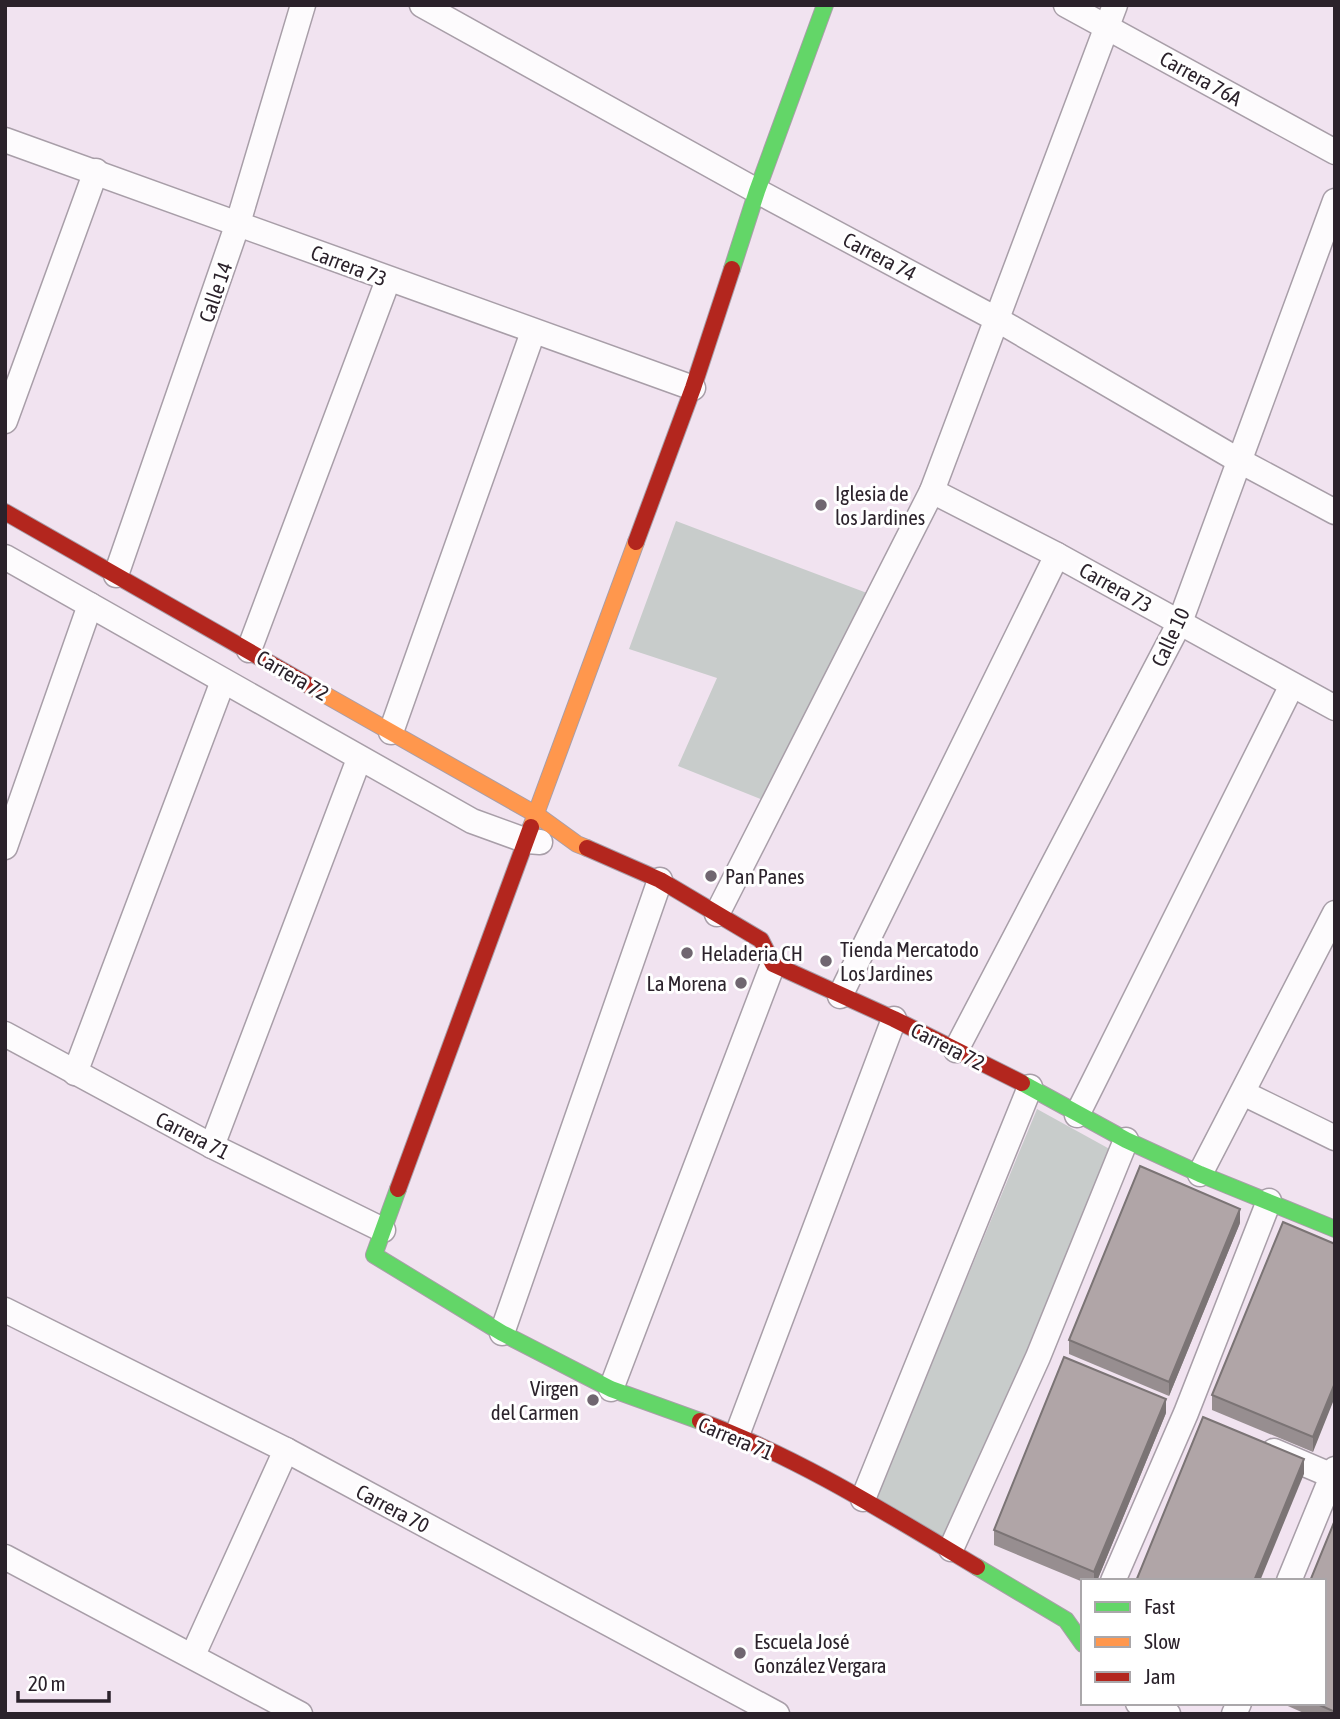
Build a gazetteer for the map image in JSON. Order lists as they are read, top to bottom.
{
  "streets": {
    "street": [
      "Carrera 76A",
      "Carrera 74",
      "Carrera 73",
      "Calle 14",
      "Calle 10",
      "Carrera 72",
      "Carrera 71",
      "Carrera 70"
    ]
  },
  "crossings": [
    ["Carrera 74", "Calle 10"],
    ["Carrera 73", "Calle 14"],
    ["Carrera 73", "Calle 10"],
    ["Calle 14", "Carrera 72"],
    ["Calle 10", "Carrera 72"]
  ],
  "places": [
    "Iglesia de los Jardines",
    "Pan Panes",
    "Heladeria CH",
    "Tienda Mercatodo Los Jardines",
    "La Morena",
    "Virgen del Carmen",
    "Escuela José González Vergara"
  ],
  "legend": ["Fast", "Slow", "Jam"],
  "scale_bar": "20 m"
}
